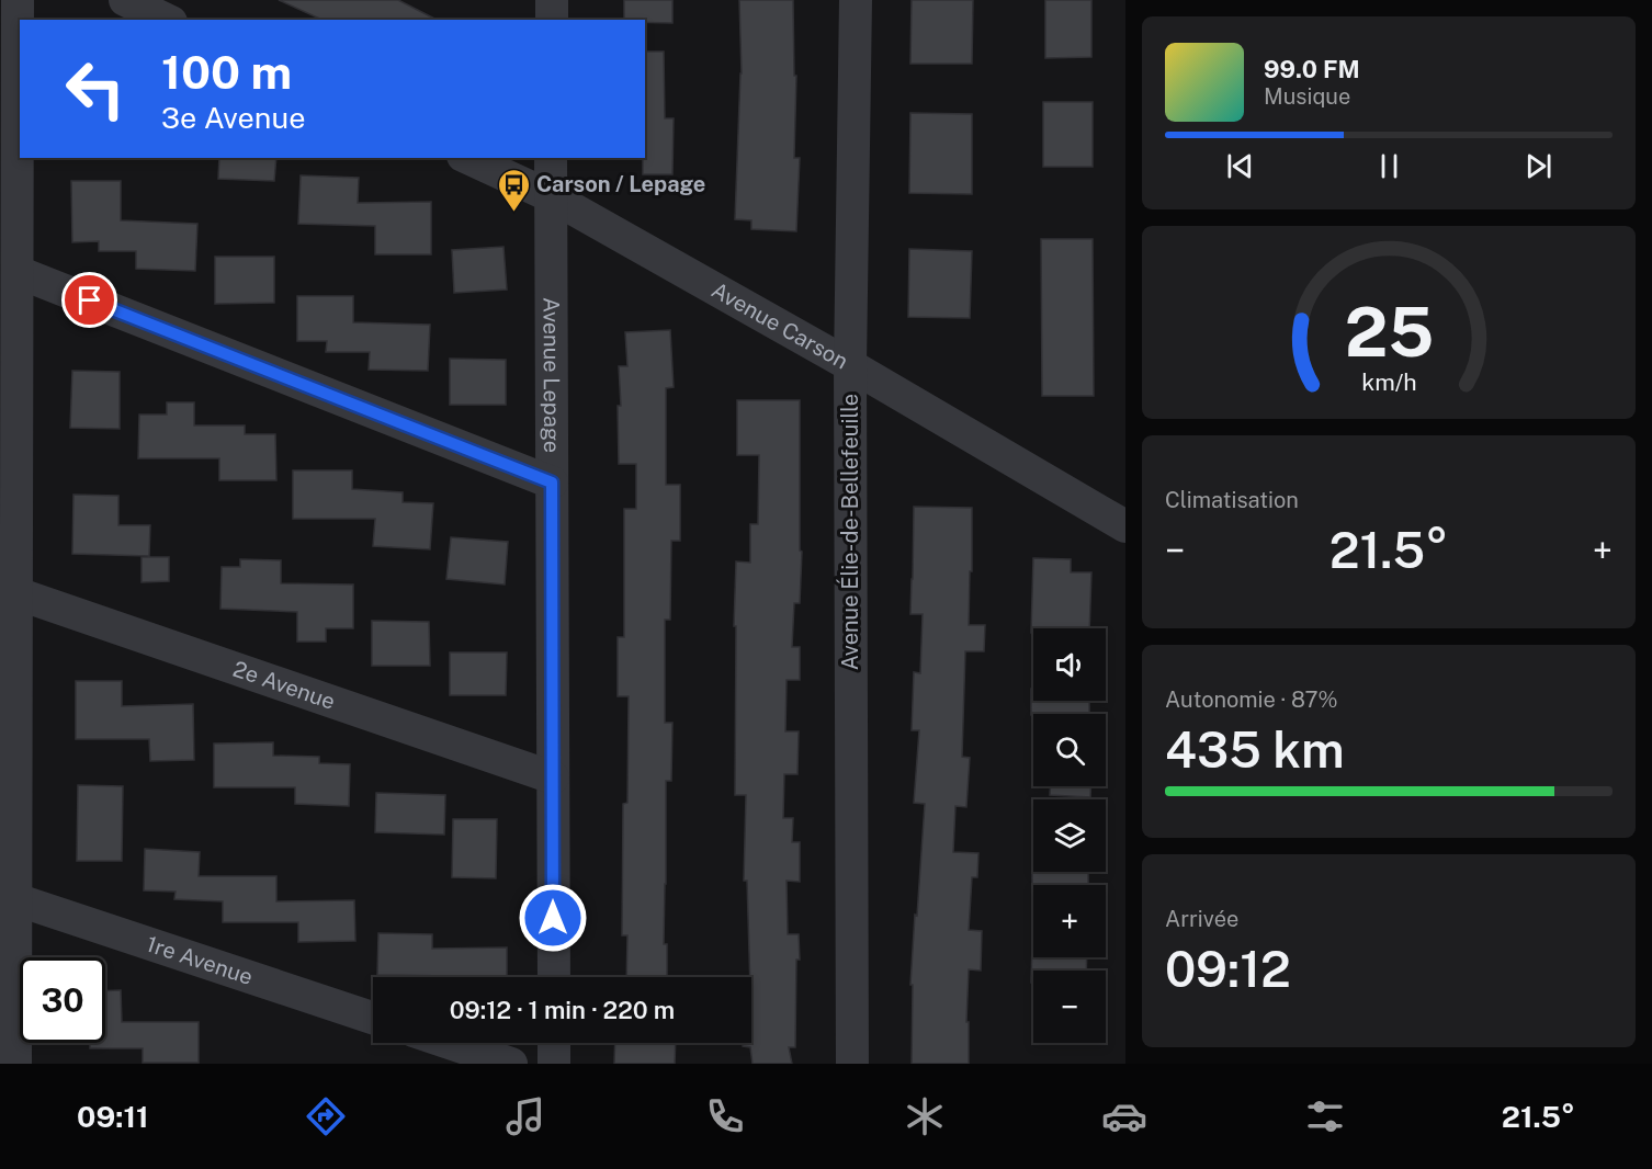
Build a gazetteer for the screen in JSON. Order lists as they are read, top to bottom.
{
  "streets": {
    "street": [
      "Avenue Carson",
      "Avenue Lepage",
      "Avenue Élie-de-Bellefeuille",
      "2e Avenue",
      "1re Avenue"
    ]
  },
  "crossings": [
    ["Avenue Carson", "Avenue Lepage"],
    ["Avenue Carson", "Avenue Élie-de-Bellefeuille"],
    ["Avenue Lepage", "2e Avenue"]
  ],
  "places": {
    "bus stop": ["Carson / Lepage"]
  },
  "page": {
    "turn": ["100 m", "3e Avenue"],
    "song": ["99.0 FM", "Musique"],
    "tile": [
      "Climatisation",
      ["Autonomie · 87%", "435 km"],
      ["Arrivée", "09:12"]
    ],
    "heat": ["−", "21.5°", "+"],
    "map_buttons": ["+", "−"],
    "limit": "30",
    "trip": "09:12 · 1 min · 220 m",
    "tabs": ["09:11", "21.5°"],
    "gauge": ["25", "km/h"]
  }
}
